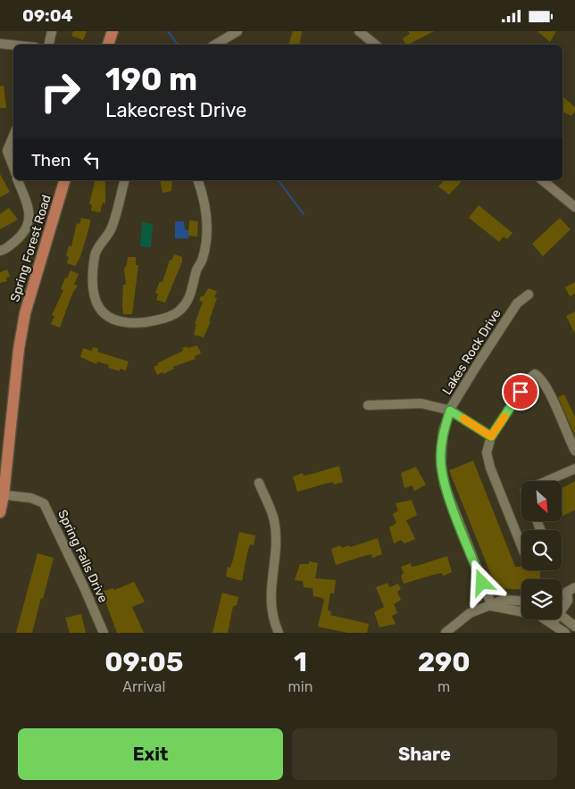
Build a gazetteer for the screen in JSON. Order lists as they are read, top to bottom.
{
  "streets": {
    "main road": ["Spring Forest Road"],
    "street": ["Lakes Rock Drive", "Spring Falls Drive"]
  },
  "crossings": [
    ["Spring Forest Road", "Spring Falls Drive"]
  ],
  "north": "bottom right",
  "page": {
    "status": "09:04",
    "turn": ["190 m", "Lakecrest Drive"],
    "then": "Then",
    "eta": [
      "09:05",
      "Arrival",
      "1",
      "min",
      "290",
      "m"
    ],
    "buttons": ["Exit", "Share"]
  }
}
